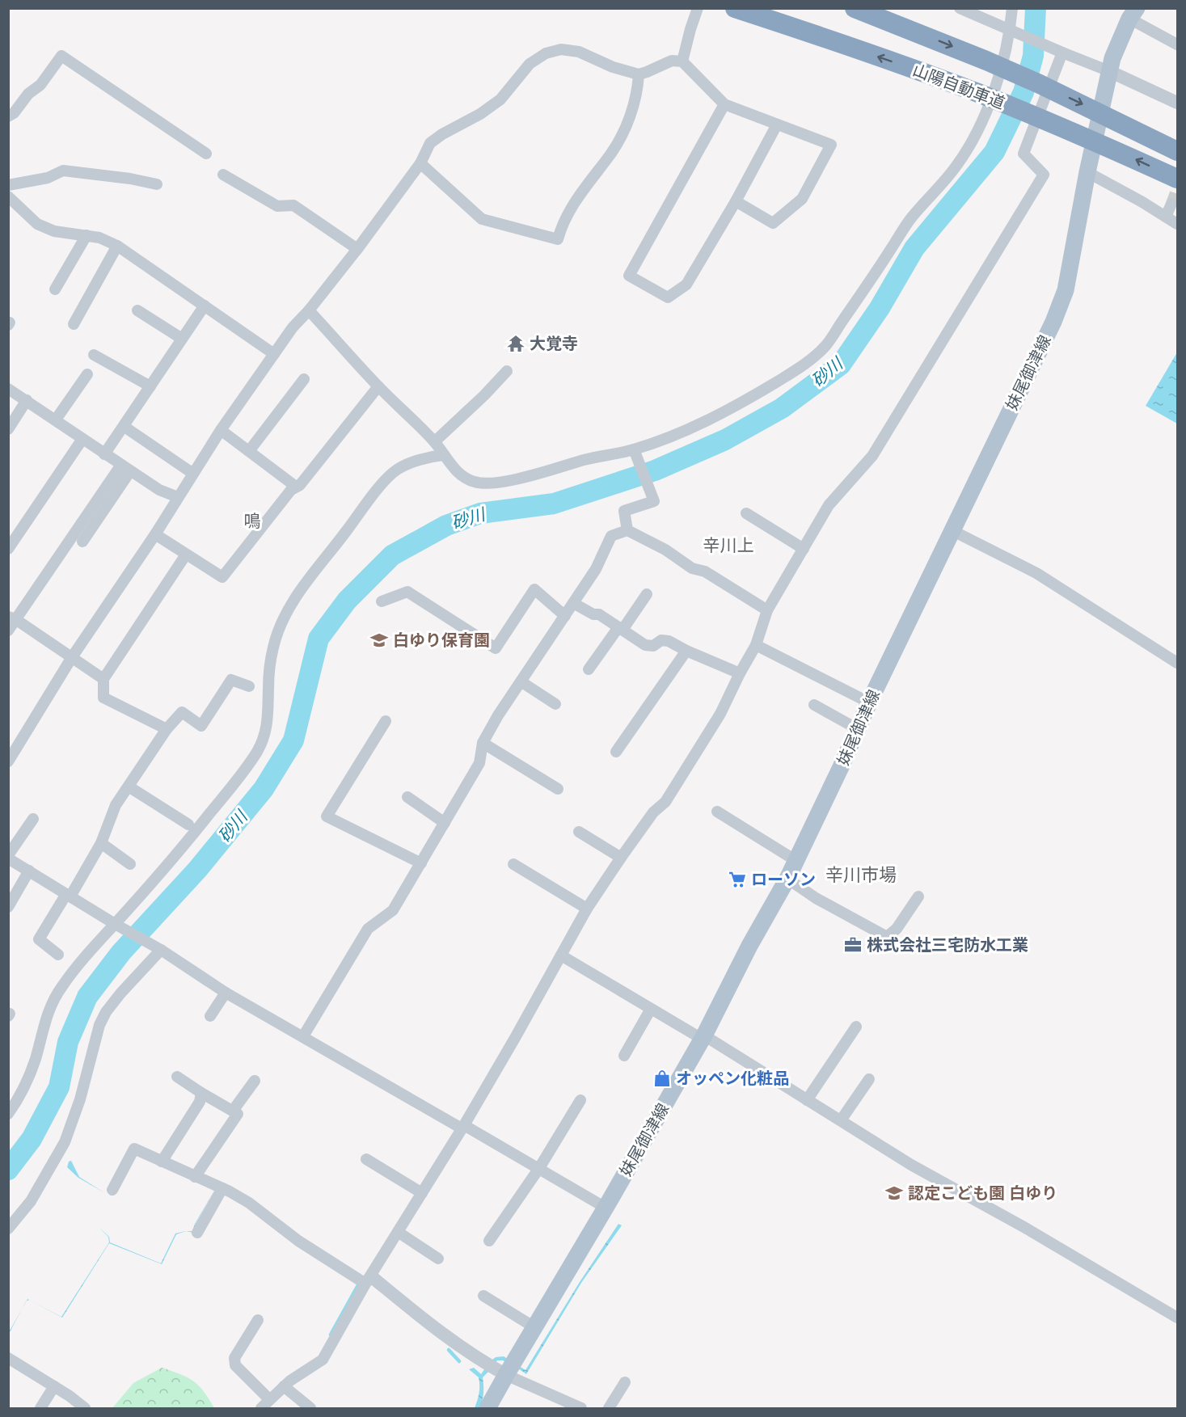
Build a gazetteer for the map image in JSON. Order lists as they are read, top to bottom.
{
  "streets": {
    "highway": ["山陽自動車道"],
    "main road": ["妹尾御津線"]
  },
  "districts": ["鳴", "辛川上", "辛川市場"],
  "water": ["砂川"],
  "places": {
    "temple": ["大覚寺"],
    "school or university": ["白ゆり保育園", "認定こども園 白ゆり"],
    "supermarket": ["ローソン"],
    "office": ["株式会社三宅防水工業"],
    "shop": ["オッペン化粧品"]
  }
}
